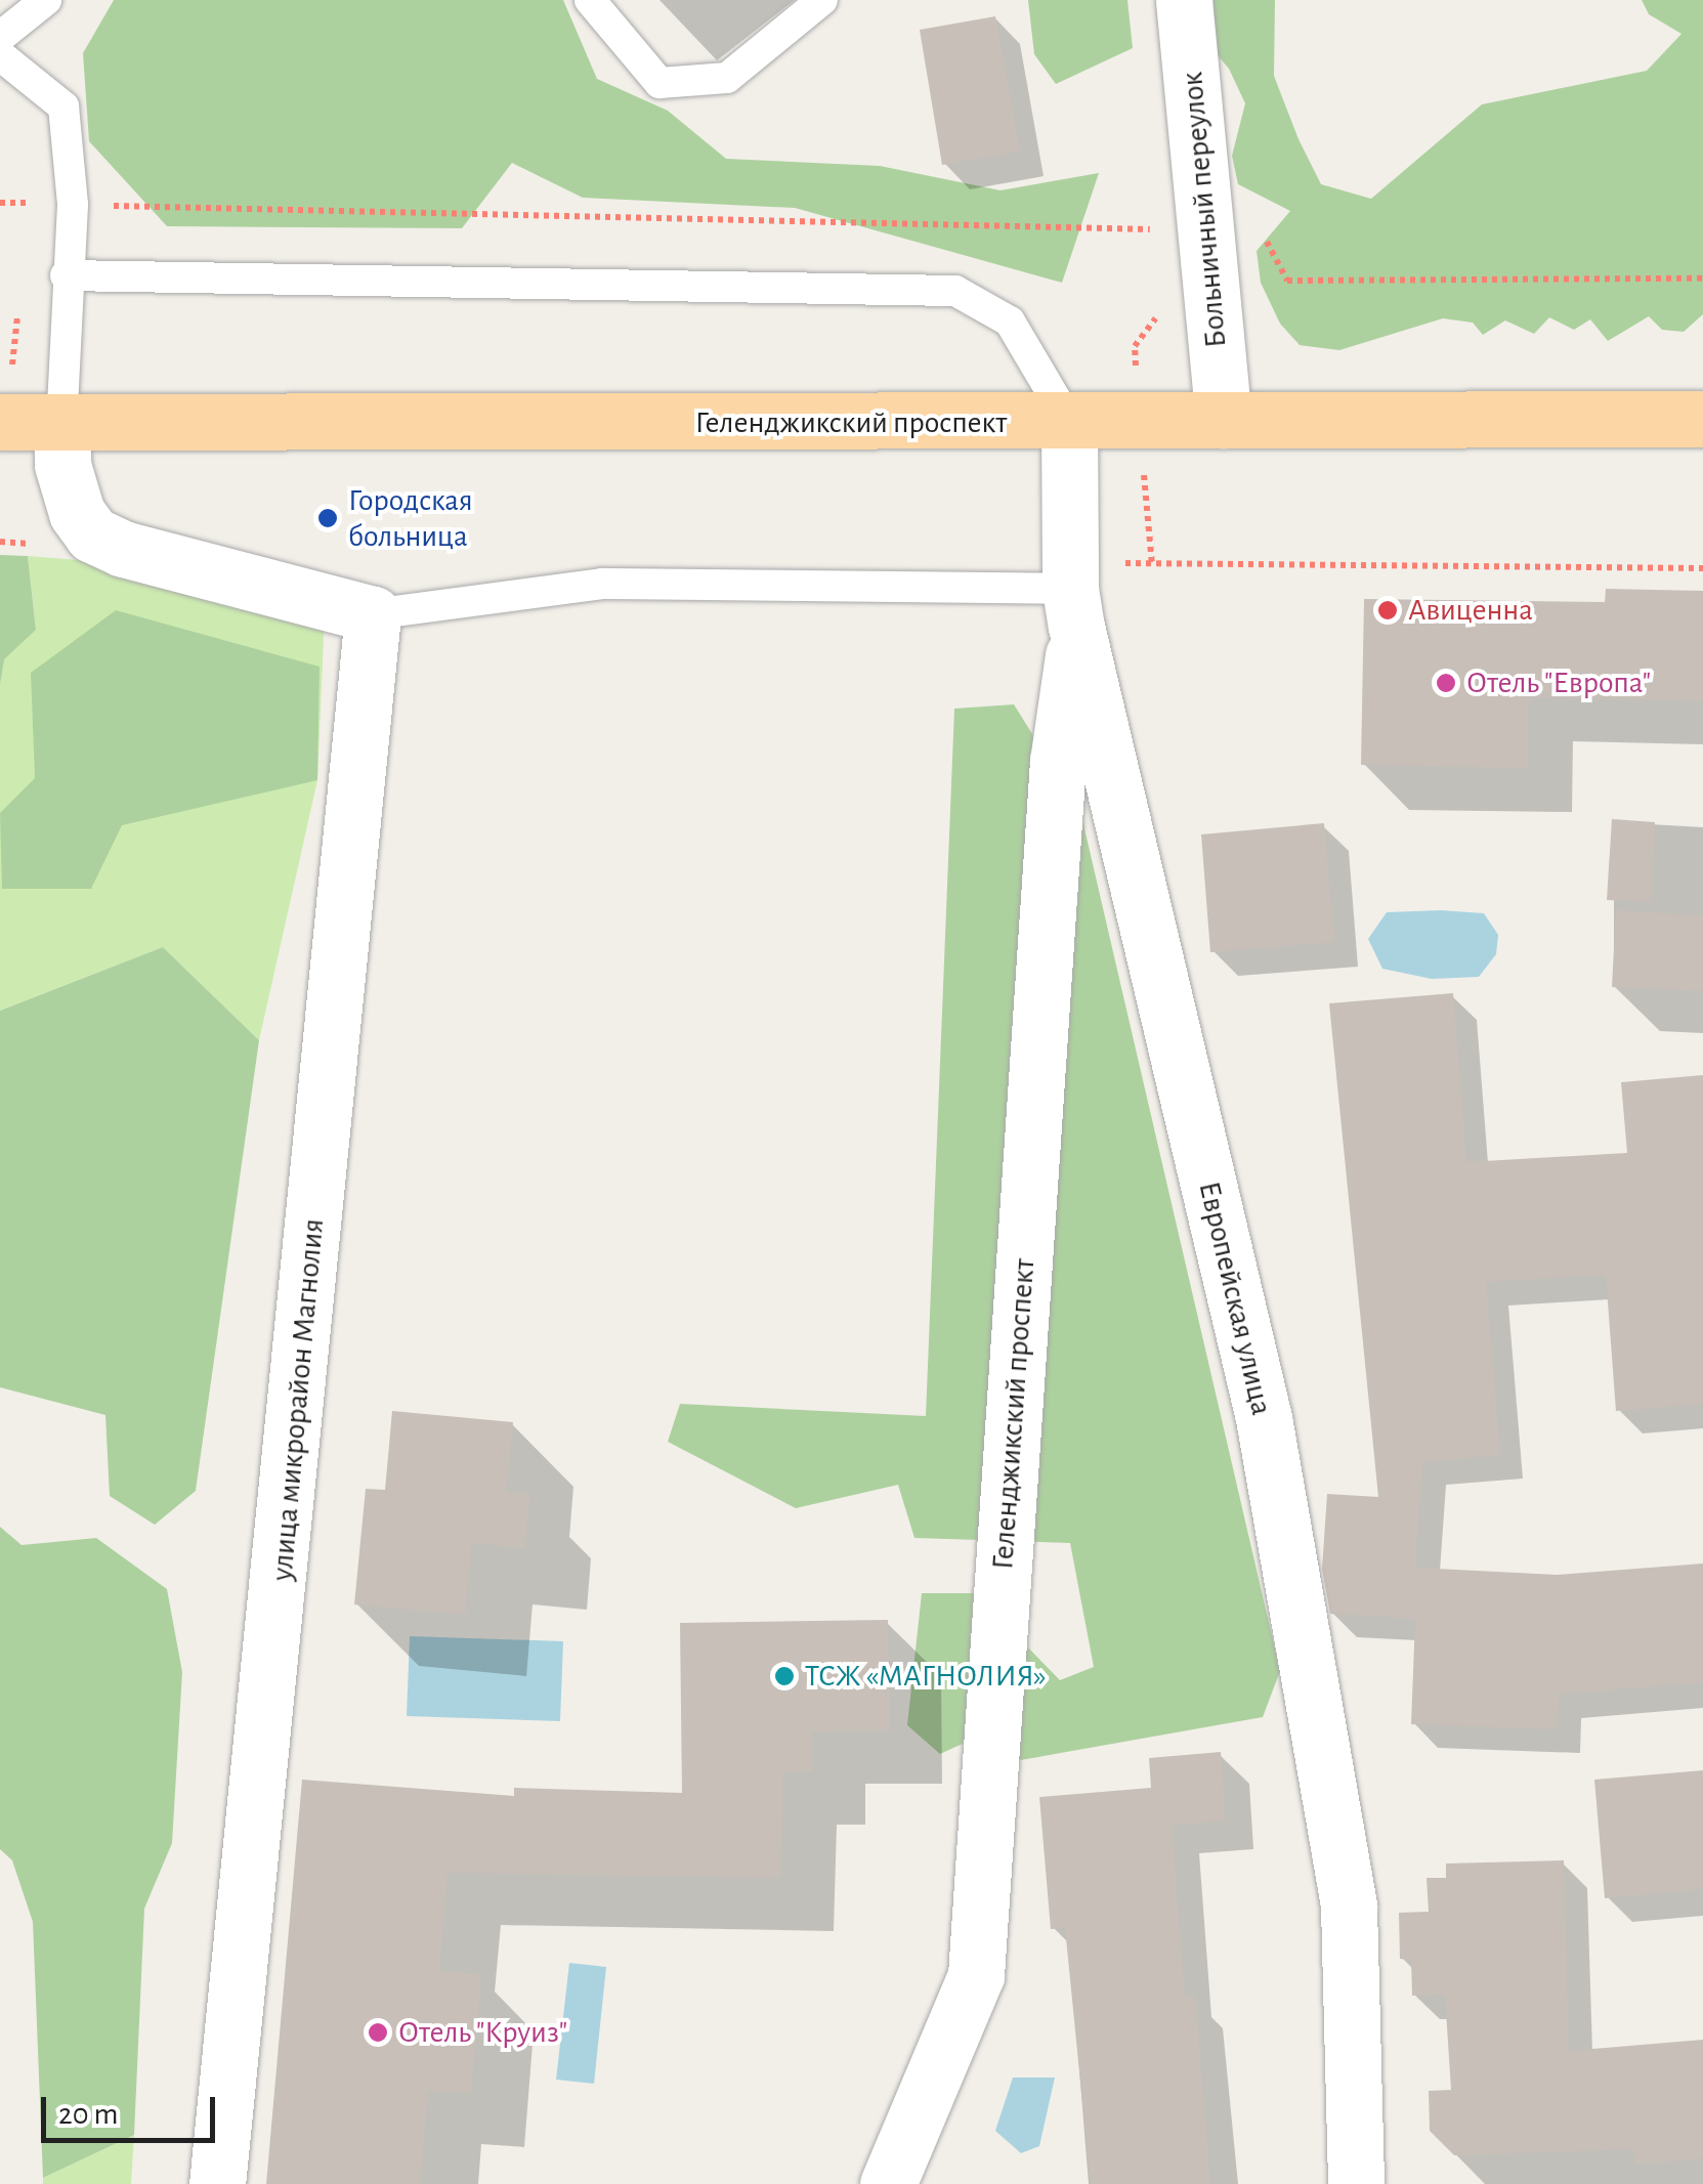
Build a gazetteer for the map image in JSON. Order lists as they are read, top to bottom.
{
  "streets": {
    "main road": ["Геленджикский проспект"],
    "street": ["Больничный переулок", "Европейская улица", "улица микрорайон Магнолия"]
  },
  "crossings": [
    ["Больничный переулок", "Геленджикский проспект"],
    ["Геленджикский проспект", "Европейская улица"]
  ],
  "places": [
    "Городская больница",
    "Авиценна",
    "Отель \"Европа\"",
    "ТСЖ «МАГНОЛИЯ»",
    "Отель \"Круиз\""
  ],
  "scale_bar": "20 m"
}
